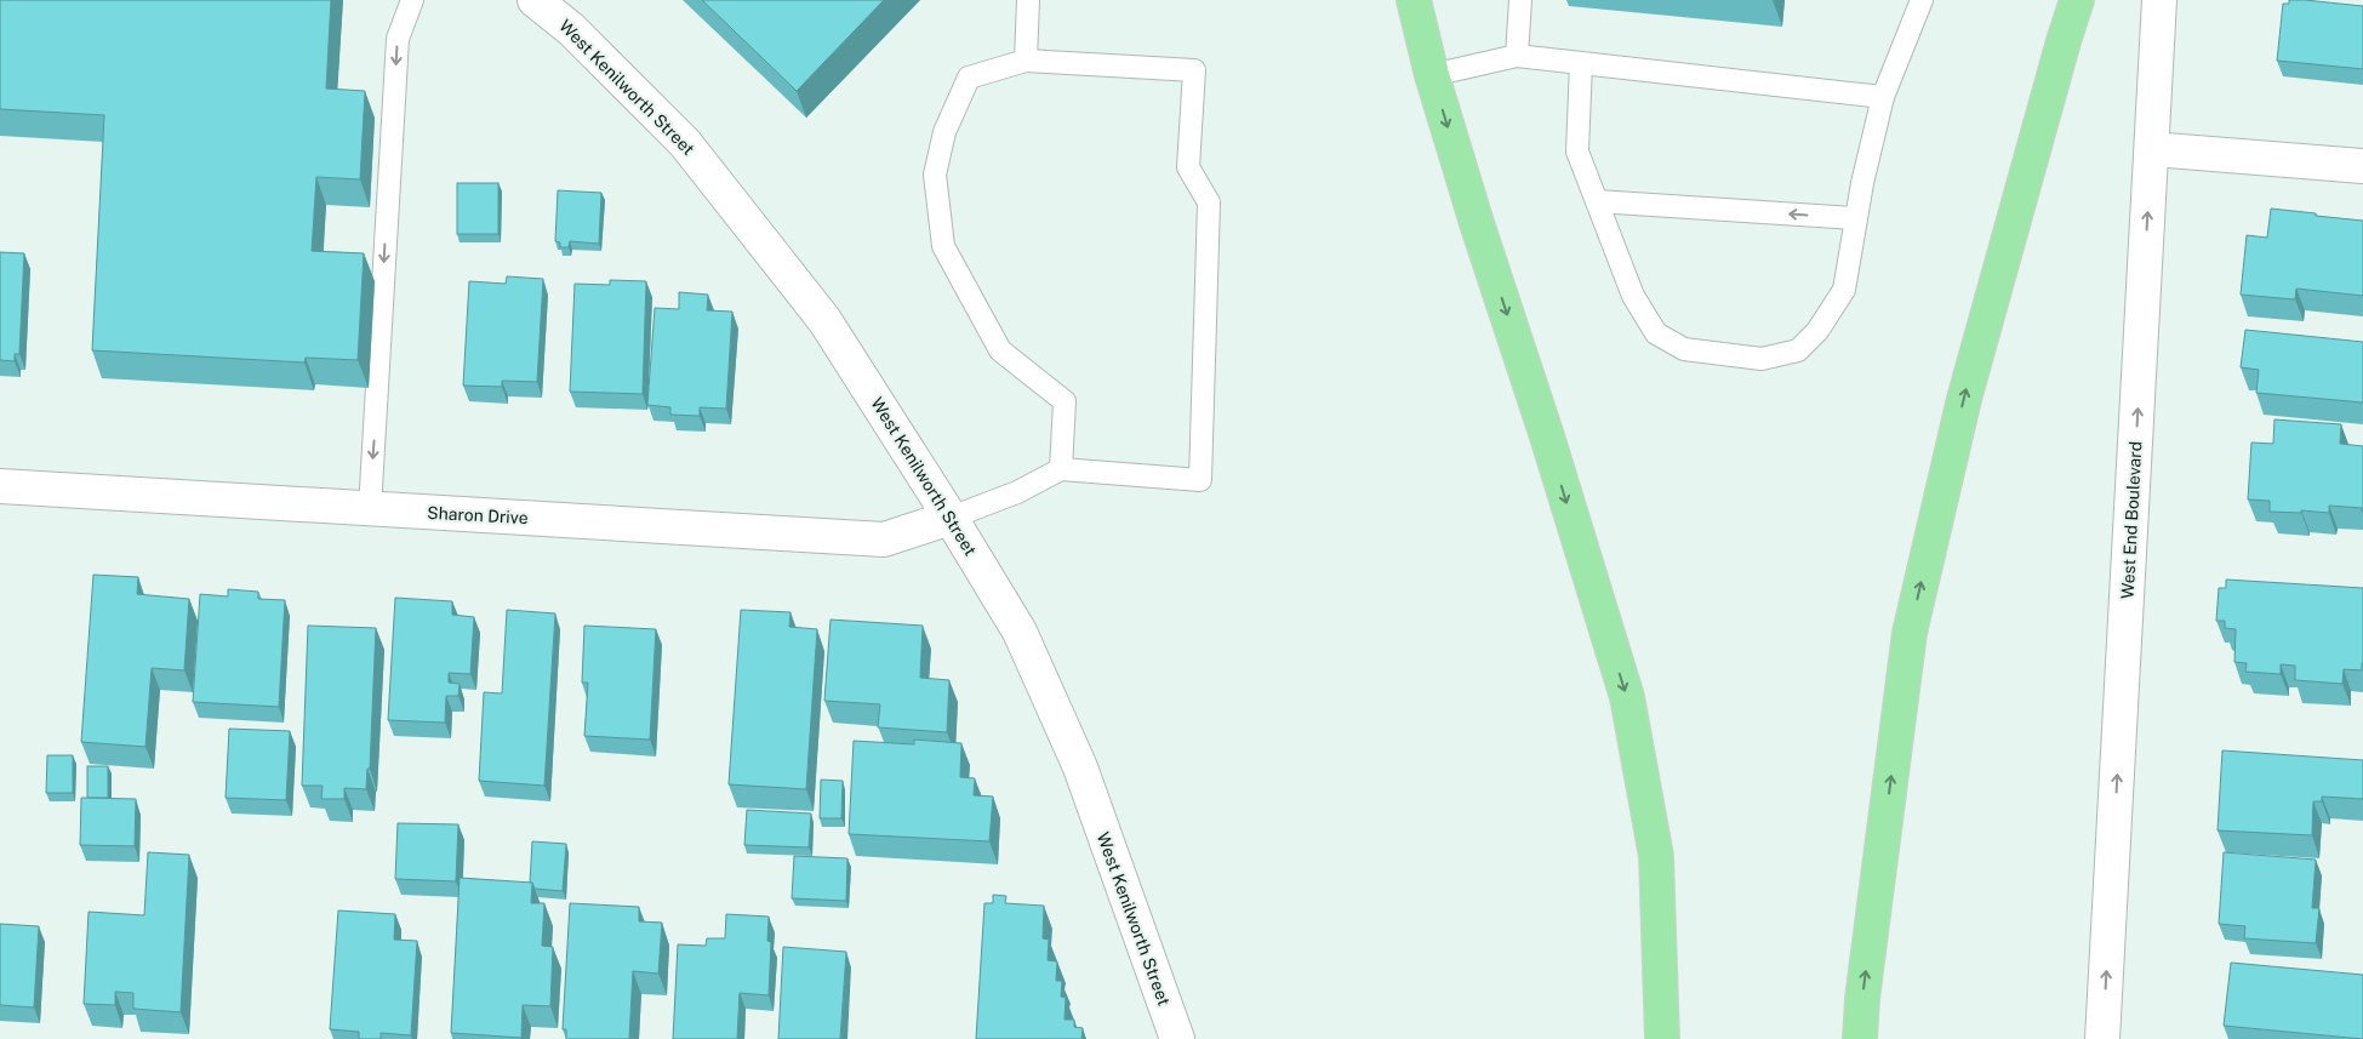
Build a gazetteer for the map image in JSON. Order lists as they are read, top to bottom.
{
  "streets": {
    "street": ["West Kenilworth Street", "Sharon Drive", "West End Boulevard"]
  },
  "crossings": [
    ["West Kenilworth Street", "Sharon Drive"]
  ],
  "one_way": ["West End Boulevard"]
}
